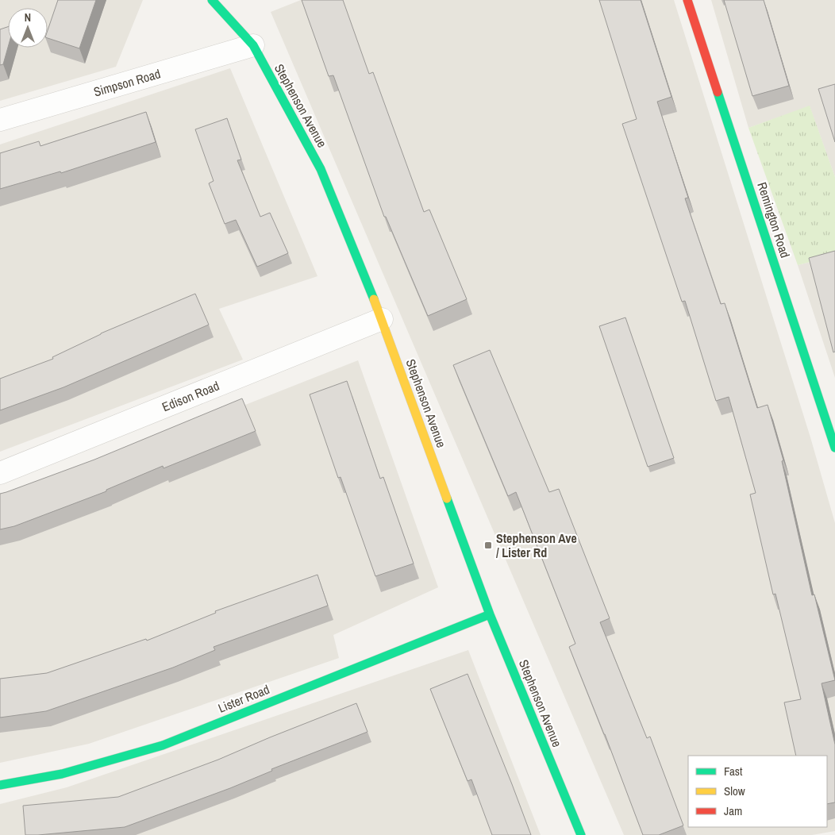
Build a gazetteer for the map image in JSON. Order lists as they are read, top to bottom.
{
  "streets": {
    "street": [
      "Simpson Road",
      "Stephenson Avenue",
      "Remington Road",
      "Edison Road",
      "Lister Road"
    ]
  },
  "crossings": [
    ["Simpson Road", "Stephenson Avenue"],
    ["Stephenson Avenue", "Edison Road"],
    ["Stephenson Avenue", "Lister Road"]
  ],
  "places": {
    "transit": ["Stephenson Ave / Lister Rd"]
  },
  "legend": ["Fast", "Slow", "Jam"],
  "north": "top"
}
